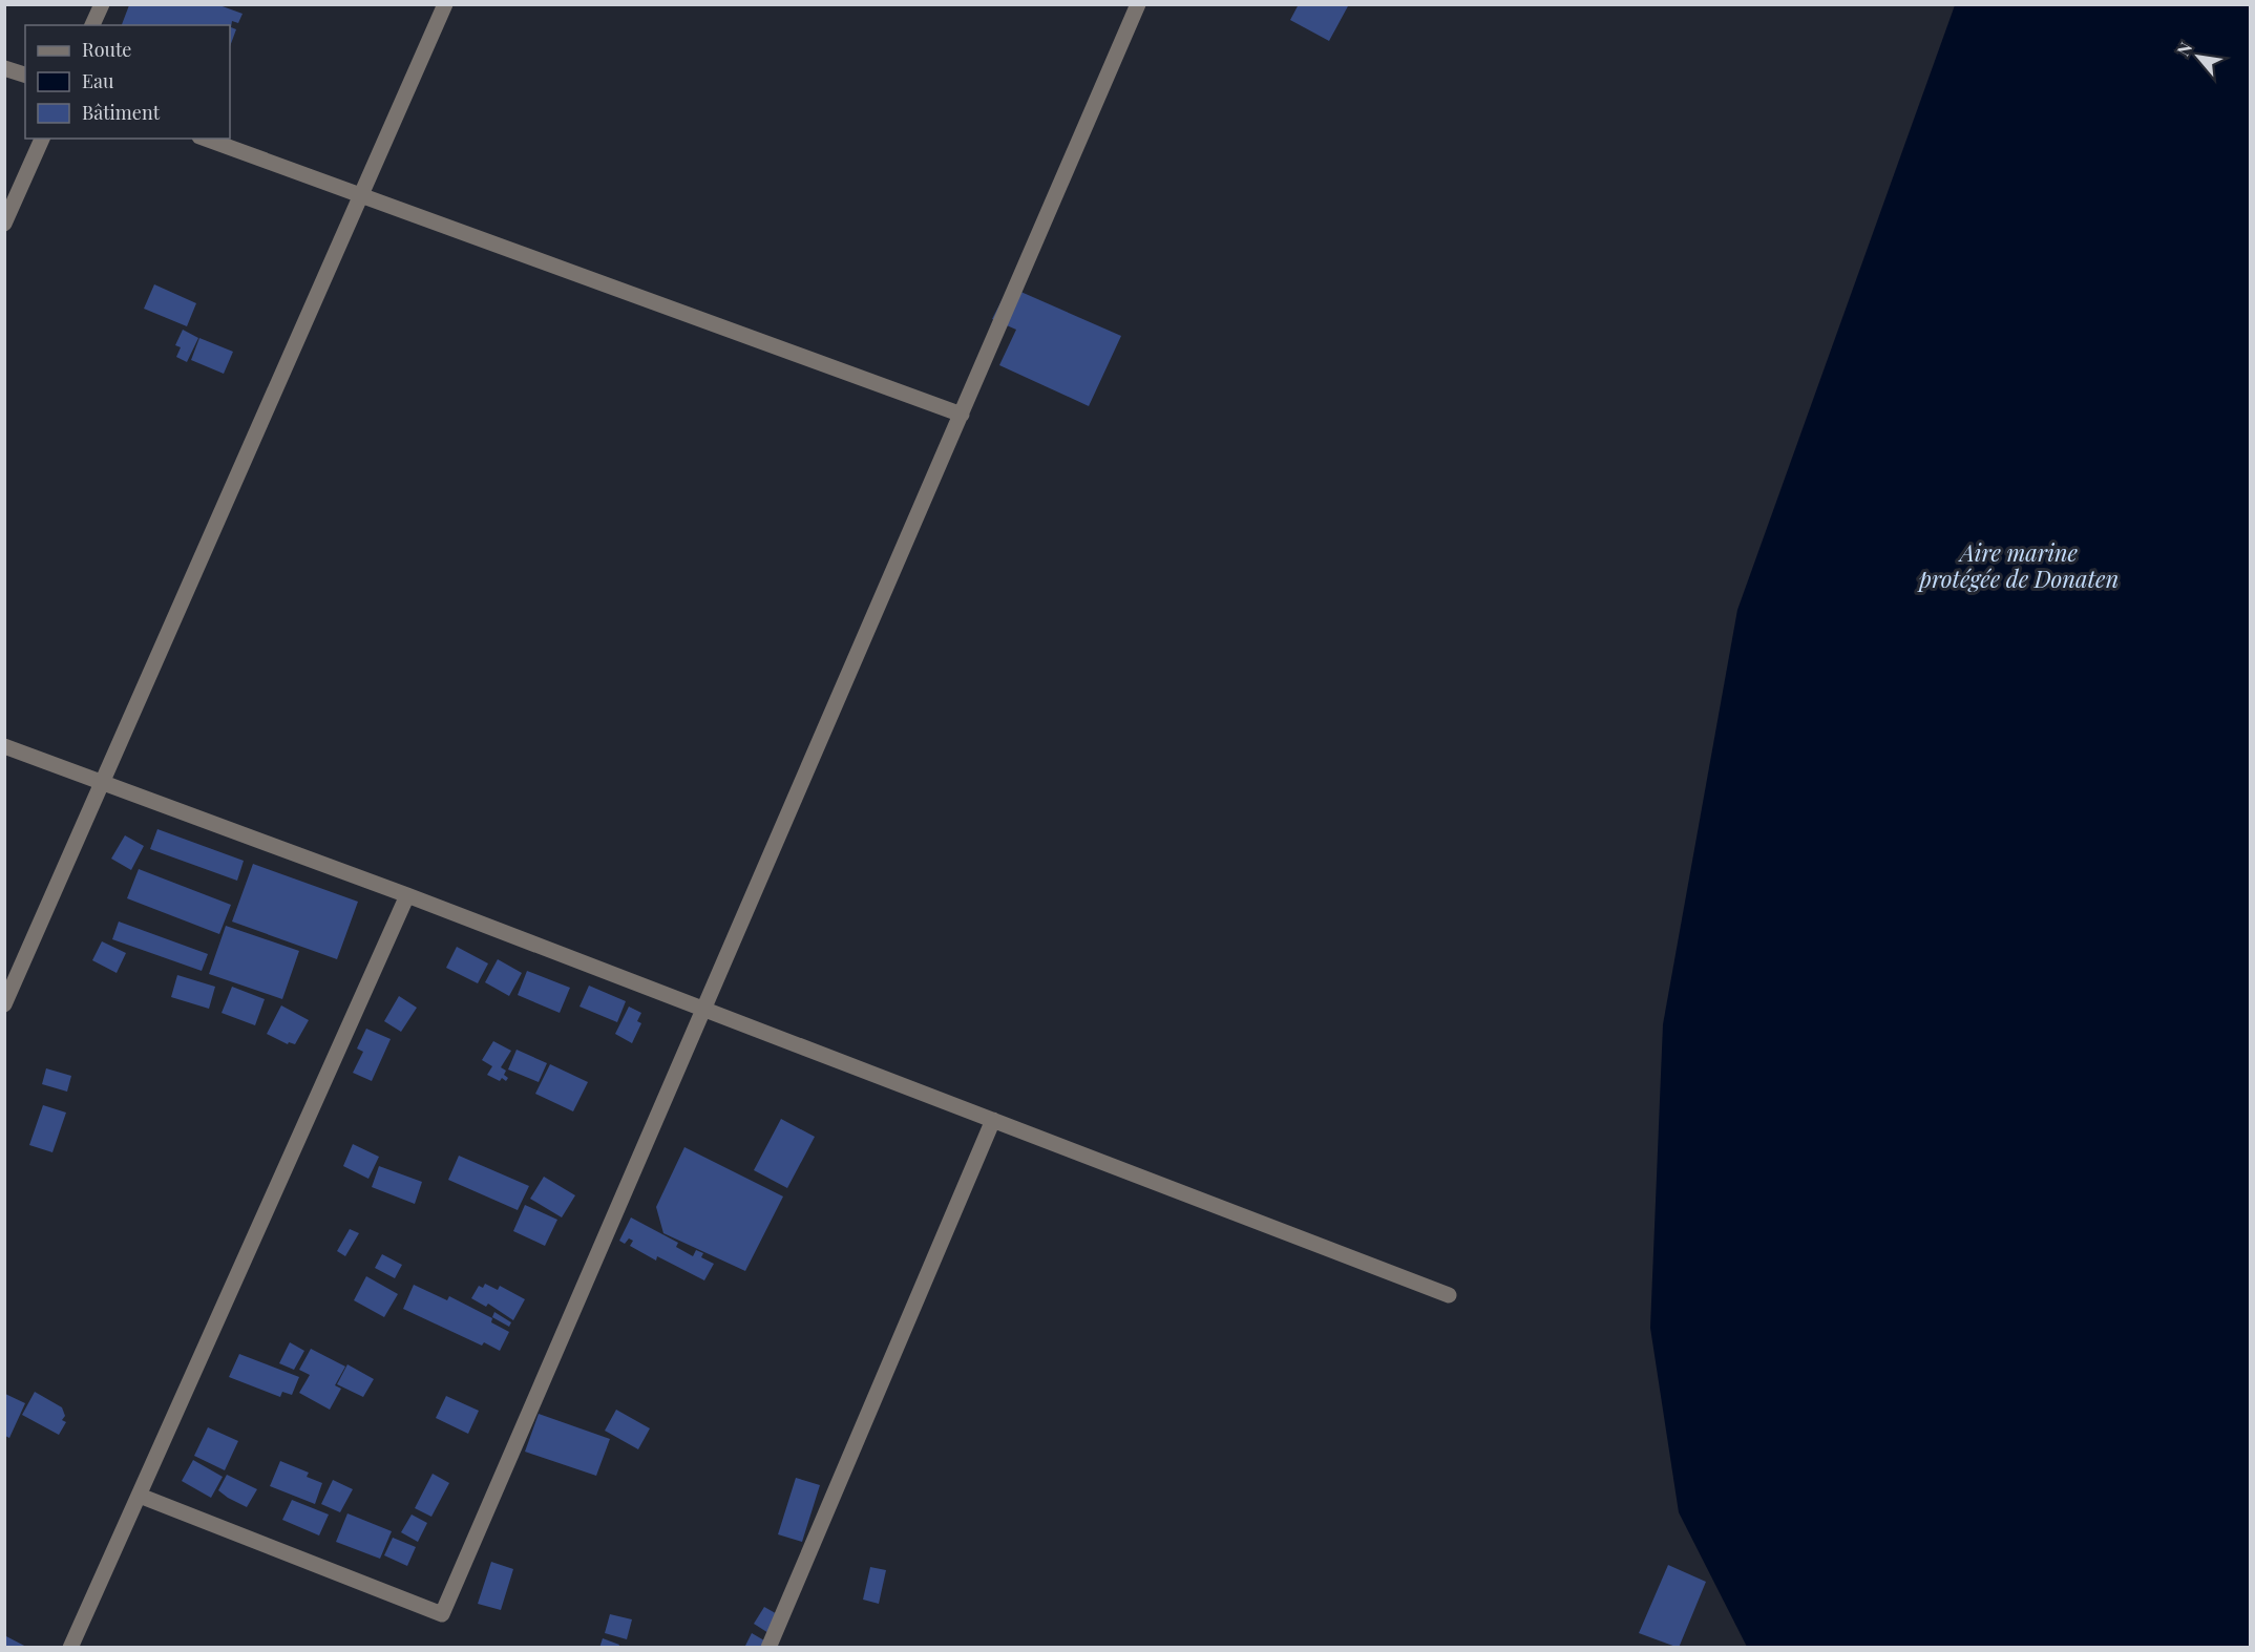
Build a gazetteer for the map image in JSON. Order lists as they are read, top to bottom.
{
  "water": ["Aire marine protégée de Donaten"],
  "legend": ["Route", "Eau", "Bâtiment"],
  "north": "top left"
}
